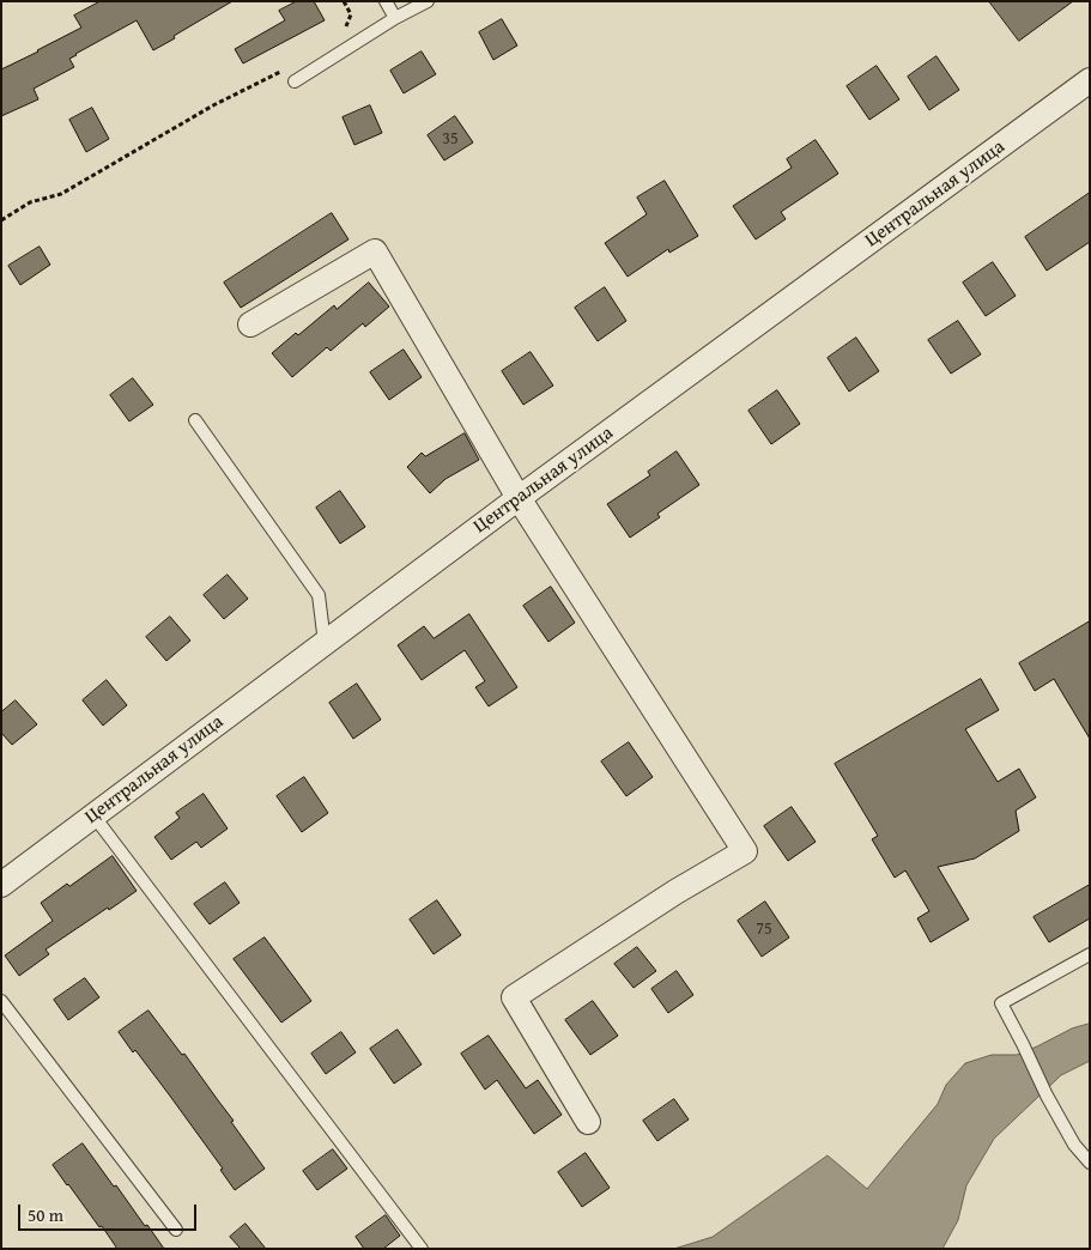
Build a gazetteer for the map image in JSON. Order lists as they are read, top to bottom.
{
  "streets": {
    "street": ["Центральная улица"]
  },
  "house_numbers": ["35", "75"],
  "scale_bar": "50 m"
}
